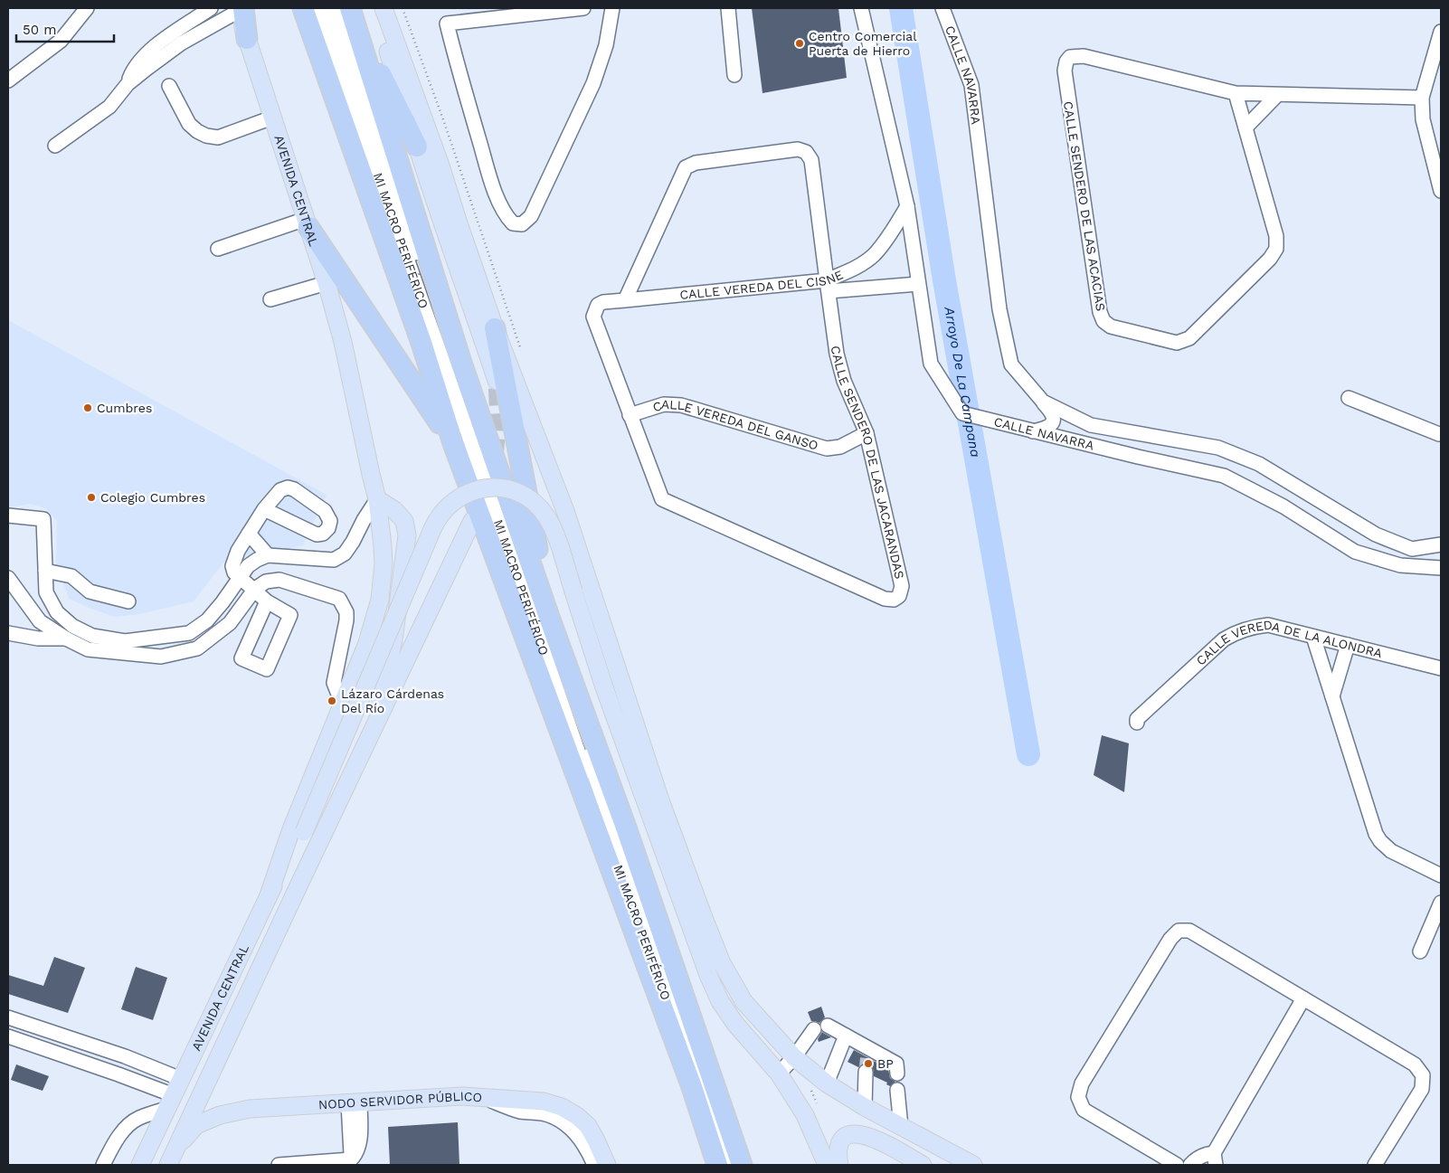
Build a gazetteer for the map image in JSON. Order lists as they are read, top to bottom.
{
  "streets": {
    "main road": ["AVENIDA CENTRAL", "NODO SERVIDOR PÚBLICO"],
    "street": [
      "CALLE NAVARRA",
      "CALLE SENDERO DE LAS ACACIAS",
      "MI MACRO PERIFÉRICO",
      "CALLE VEREDA DEL CISNE",
      "CALLE VEREDA DEL GANSO",
      "CALLE SENDERO DE LAS JACARANDAS",
      "CALLE VEREDA DE LA ALONDRA"
    ]
  },
  "crossings": [
    ["CALLE NAVARRA", "CALLE VEREDA DEL CISNE"],
    ["AVENIDA CENTRAL", "NODO SERVIDOR PÚBLICO"],
    ["CALLE VEREDA DEL CISNE", "CALLE SENDERO DE LAS JACARANDAS"],
    ["CALLE VEREDA DEL GANSO", "CALLE SENDERO DE LAS JACARANDAS"]
  ],
  "water": ["Arroyo De La Campana"],
  "places": [
    "Centro Comercial Puerta de Hierro",
    "Cumbres",
    "Colegio Cumbres",
    "Lázaro Cárdenas Del Río",
    "BP"
  ],
  "scale_bar": "50 m"
}
